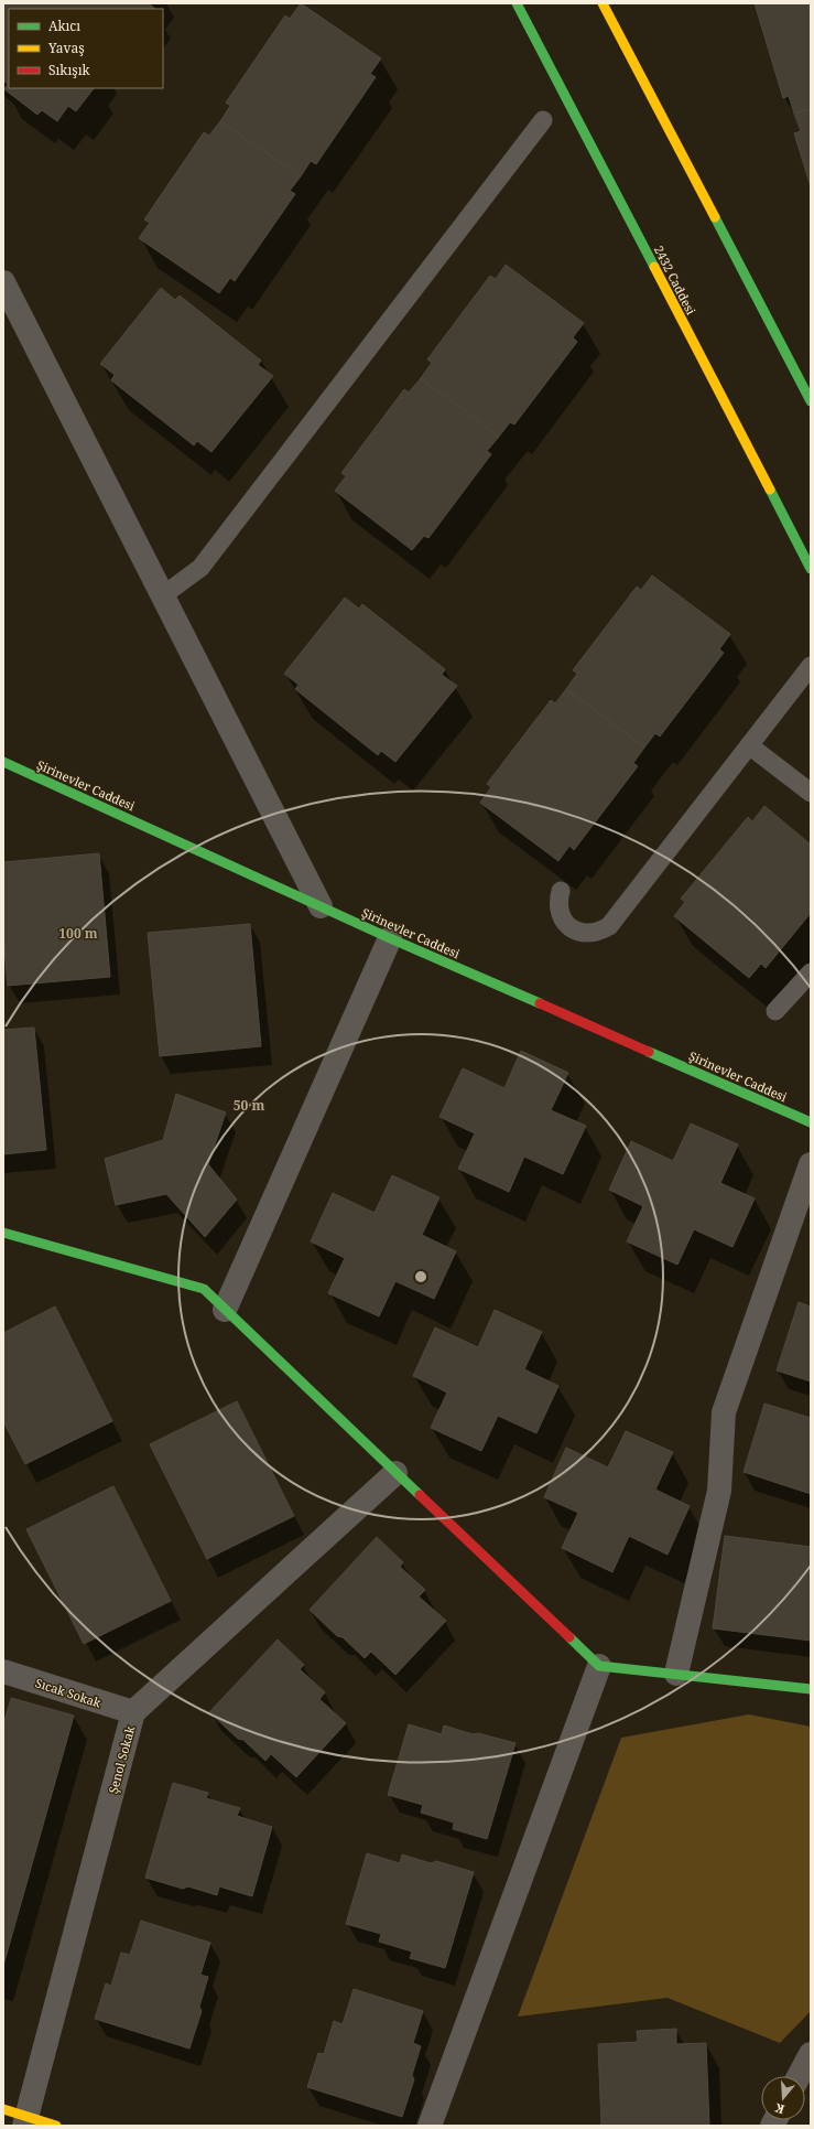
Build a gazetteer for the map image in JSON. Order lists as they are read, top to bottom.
{
  "streets": {
    "street": [
      "2432 Caddesi",
      "Şirinevler Caddesi",
      "Sıcak Sokak",
      "Şenol Sokak"
    ]
  },
  "crossings": [
    ["Sıcak Sokak", "Şenol Sokak"]
  ],
  "legend": ["Akıcı", "Yavaş", "Sıkışık"],
  "north": "bottom",
  "rings": ["100 m", "50 m"]
}
